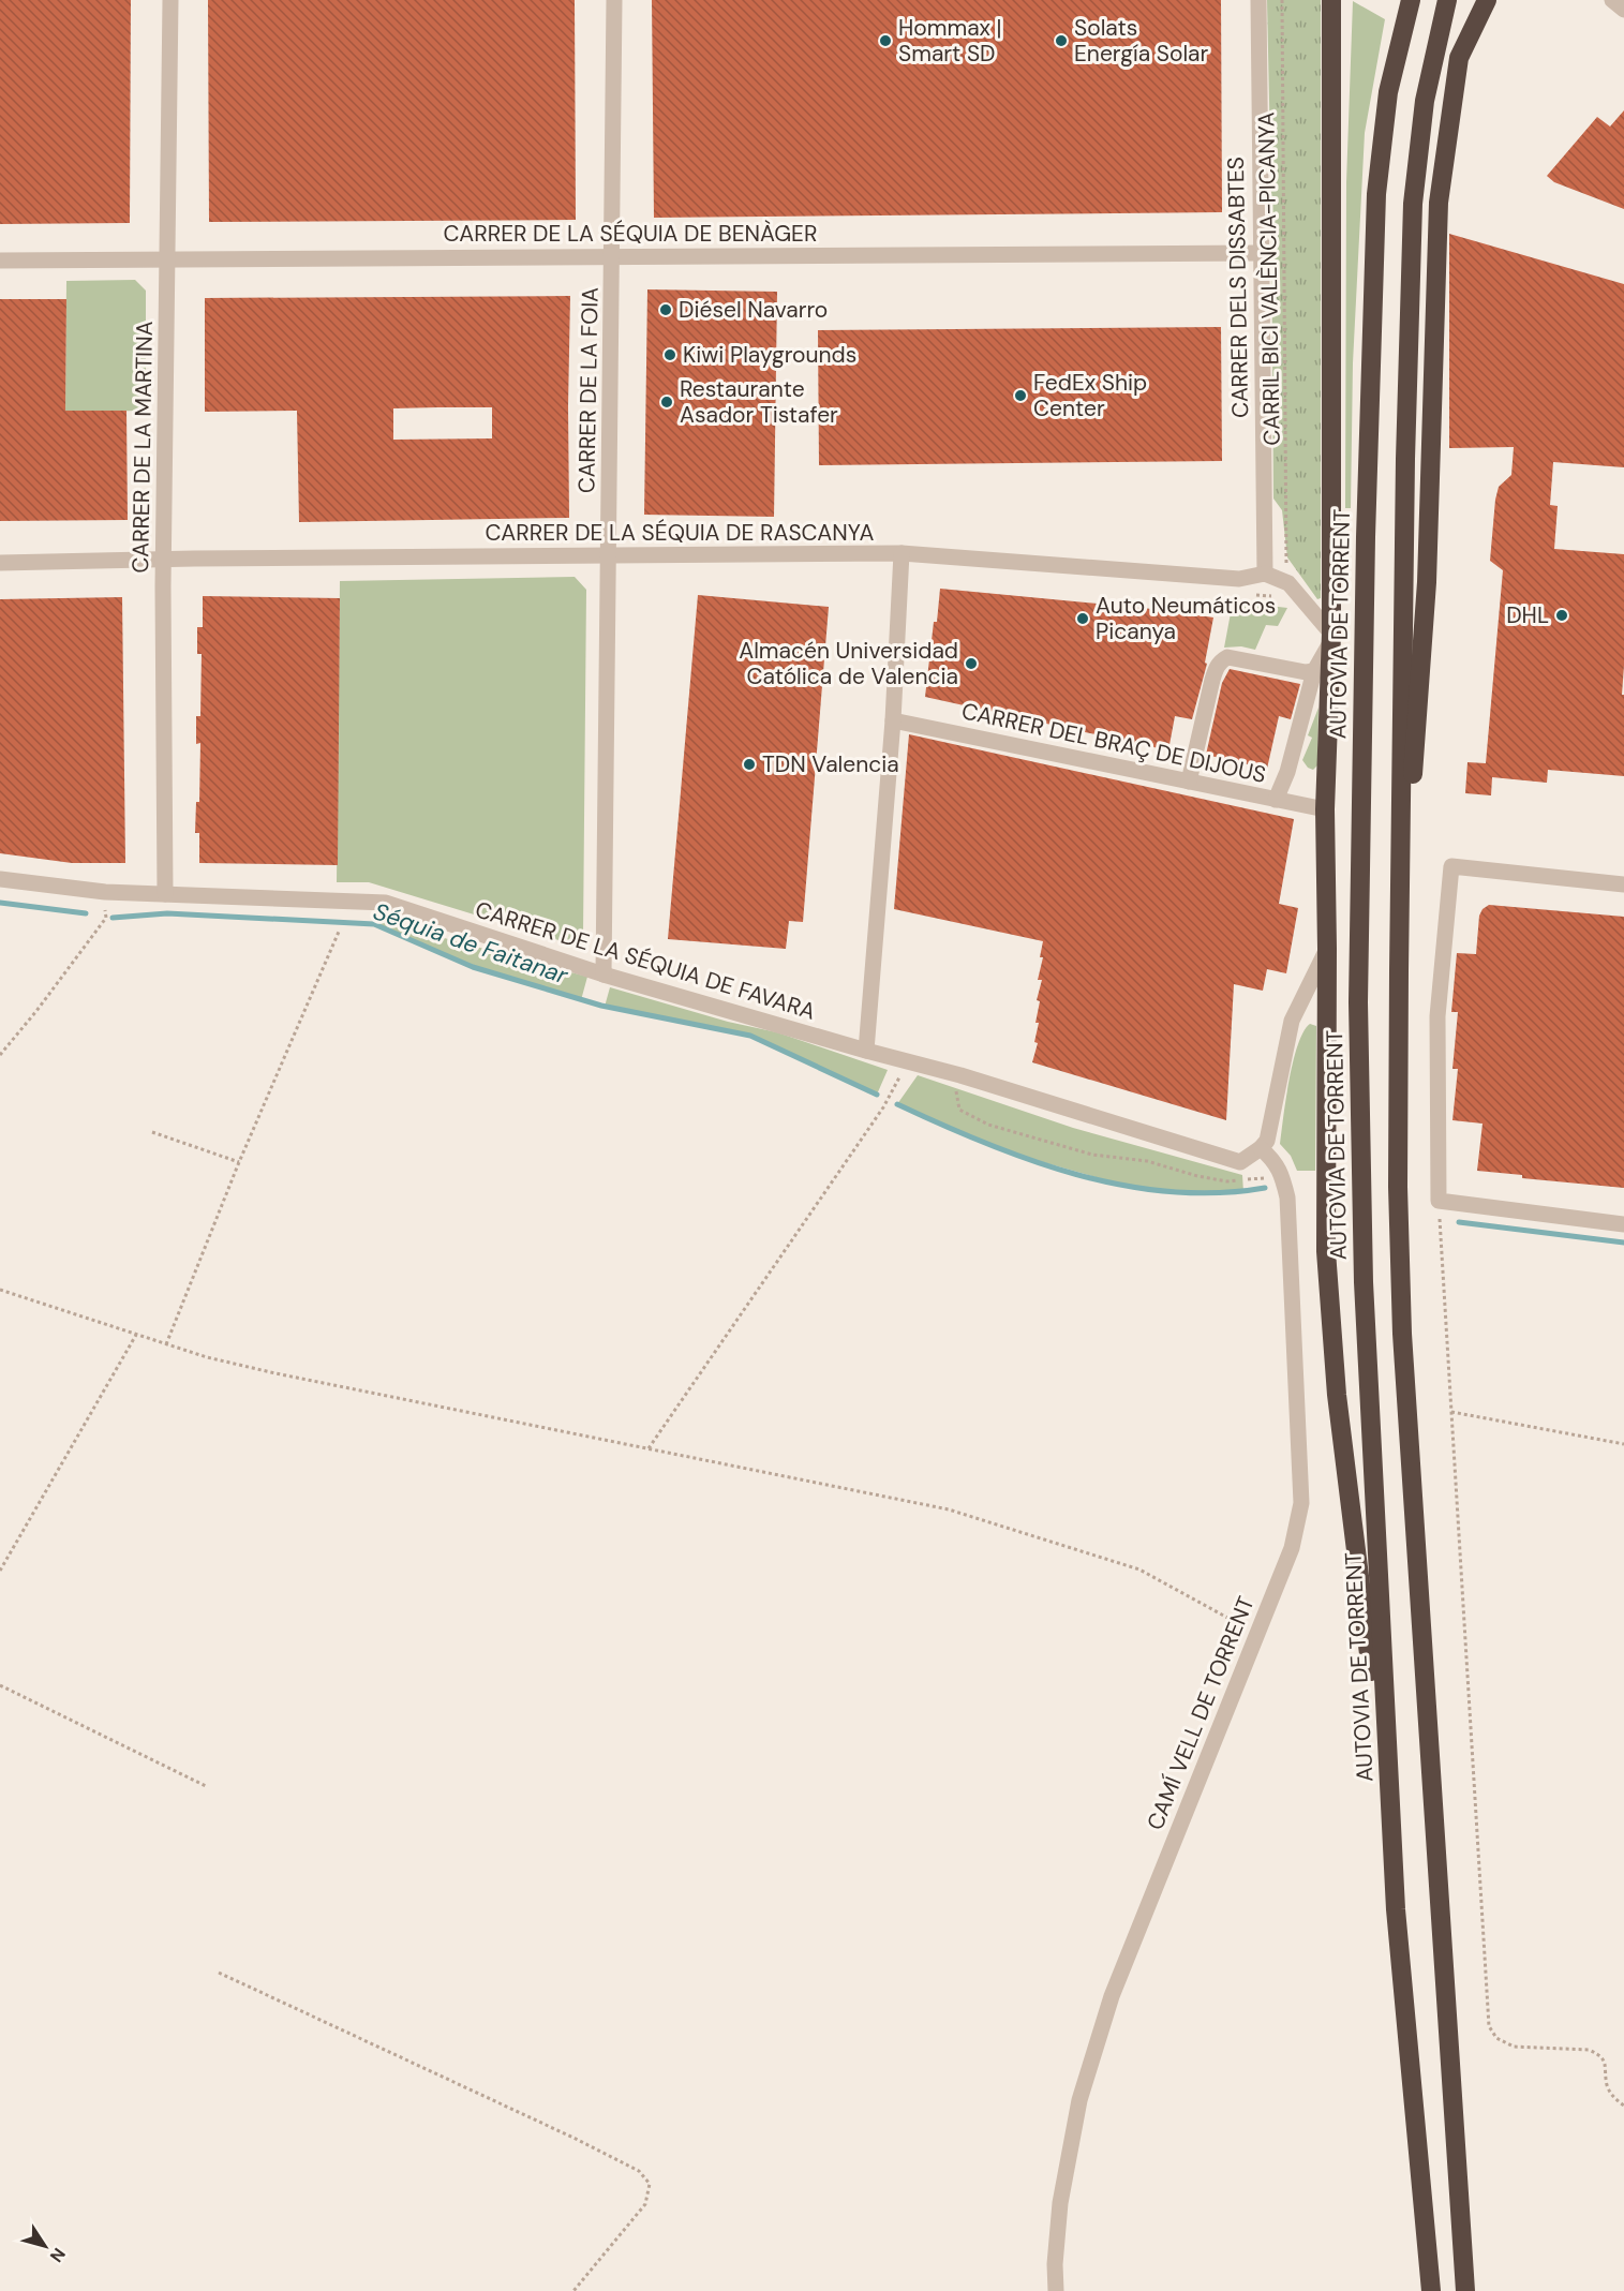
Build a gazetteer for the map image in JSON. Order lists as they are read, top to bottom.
{
  "streets": {
    "highway": ["AUTOVIA DE TORRENT"],
    "street": [
      "CARRER DE LA SÉQUIA DE BENÀGER",
      "CARRER DELS DISSABTES",
      "CARRER DE LA FOIA",
      "CARRER DE LA MARTINA",
      "CARRER DE LA SÉQUIA DE RASCANYA",
      "CARRER DEL BRAÇ DE DIJOUS",
      "CARRER DE LA SÉQUIA DE FAVARA",
      "CAMÍ VELL DE TORRENT"
    ],
    "path": ["CARRIL BICI VALÈNCIA-PICANYA"]
  },
  "crossings": [
    ["CARRER DE LA SÉQUIA DE BENÀGER", "CARRER DELS DISSABTES"],
    ["CARRER DE LA SÉQUIA DE BENÀGER", "CARRER DE LA FOIA"],
    ["CARRER DE LA SÉQUIA DE BENÀGER", "CARRER DE LA MARTINA"],
    ["CARRER DELS DISSABTES", "CARRER DE LA SÉQUIA DE RASCANYA"],
    ["CARRER DE LA FOIA", "CARRER DE LA SÉQUIA DE RASCANYA"],
    ["CARRER DE LA FOIA", "CARRER DE LA SÉQUIA DE FAVARA"],
    ["CARRER DE LA MARTINA", "CARRER DE LA SÉQUIA DE RASCANYA"],
    ["CARRER DE LA MARTINA", "CARRER DE LA SÉQUIA DE FAVARA"],
    ["CARRER DE LA SÉQUIA DE FAVARA", "CAMÍ VELL DE TORRENT"]
  ],
  "water": ["Séquia de Faitanar"],
  "places": [
    "Hommax | Smart SD",
    "Solats Energía Solar",
    "Diésel Navarro",
    "Kiwi Playgrounds",
    "FedEx Ship Center",
    "Restaurante Asador Tistafer",
    "DHL",
    "Auto Neumáticos Picanya",
    "Almacén Universidad Católica de Valencia",
    "TDN Valencia"
  ],
  "north": "bottom right"
}
